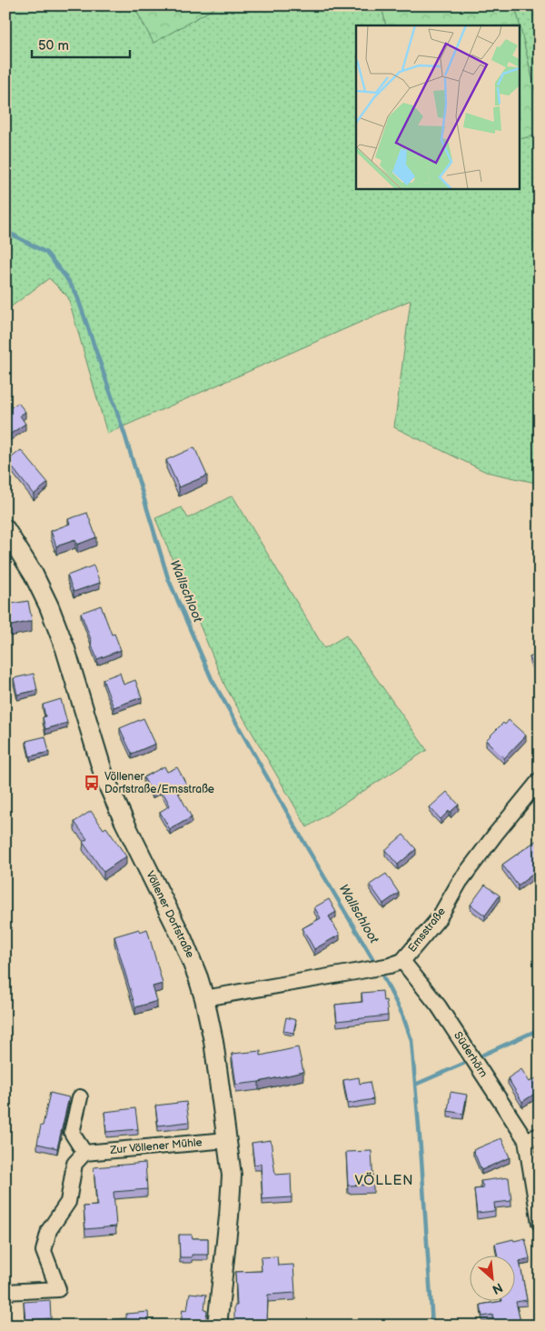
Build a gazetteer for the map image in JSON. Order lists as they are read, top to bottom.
{
  "streets": {
    "street": [
      "Völlener Dorfstraße",
      "Emsstraße",
      "Süderhörn",
      "Zur Völlener Mühle"
    ]
  },
  "crossings": [
    ["Völlener Dorfstraße", "Emsstraße"],
    ["Völlener Dorfstraße", "Zur Völlener Mühle"],
    ["Emsstraße", "Süderhörn"]
  ],
  "districts": ["VÖLLEN"],
  "water": ["Wallschloot"],
  "places": {
    "bus stop": ["Völlener Dorfstraße/Emsstraße"]
  },
  "scale_bar": "50 m",
  "north": "bottom right"
}
